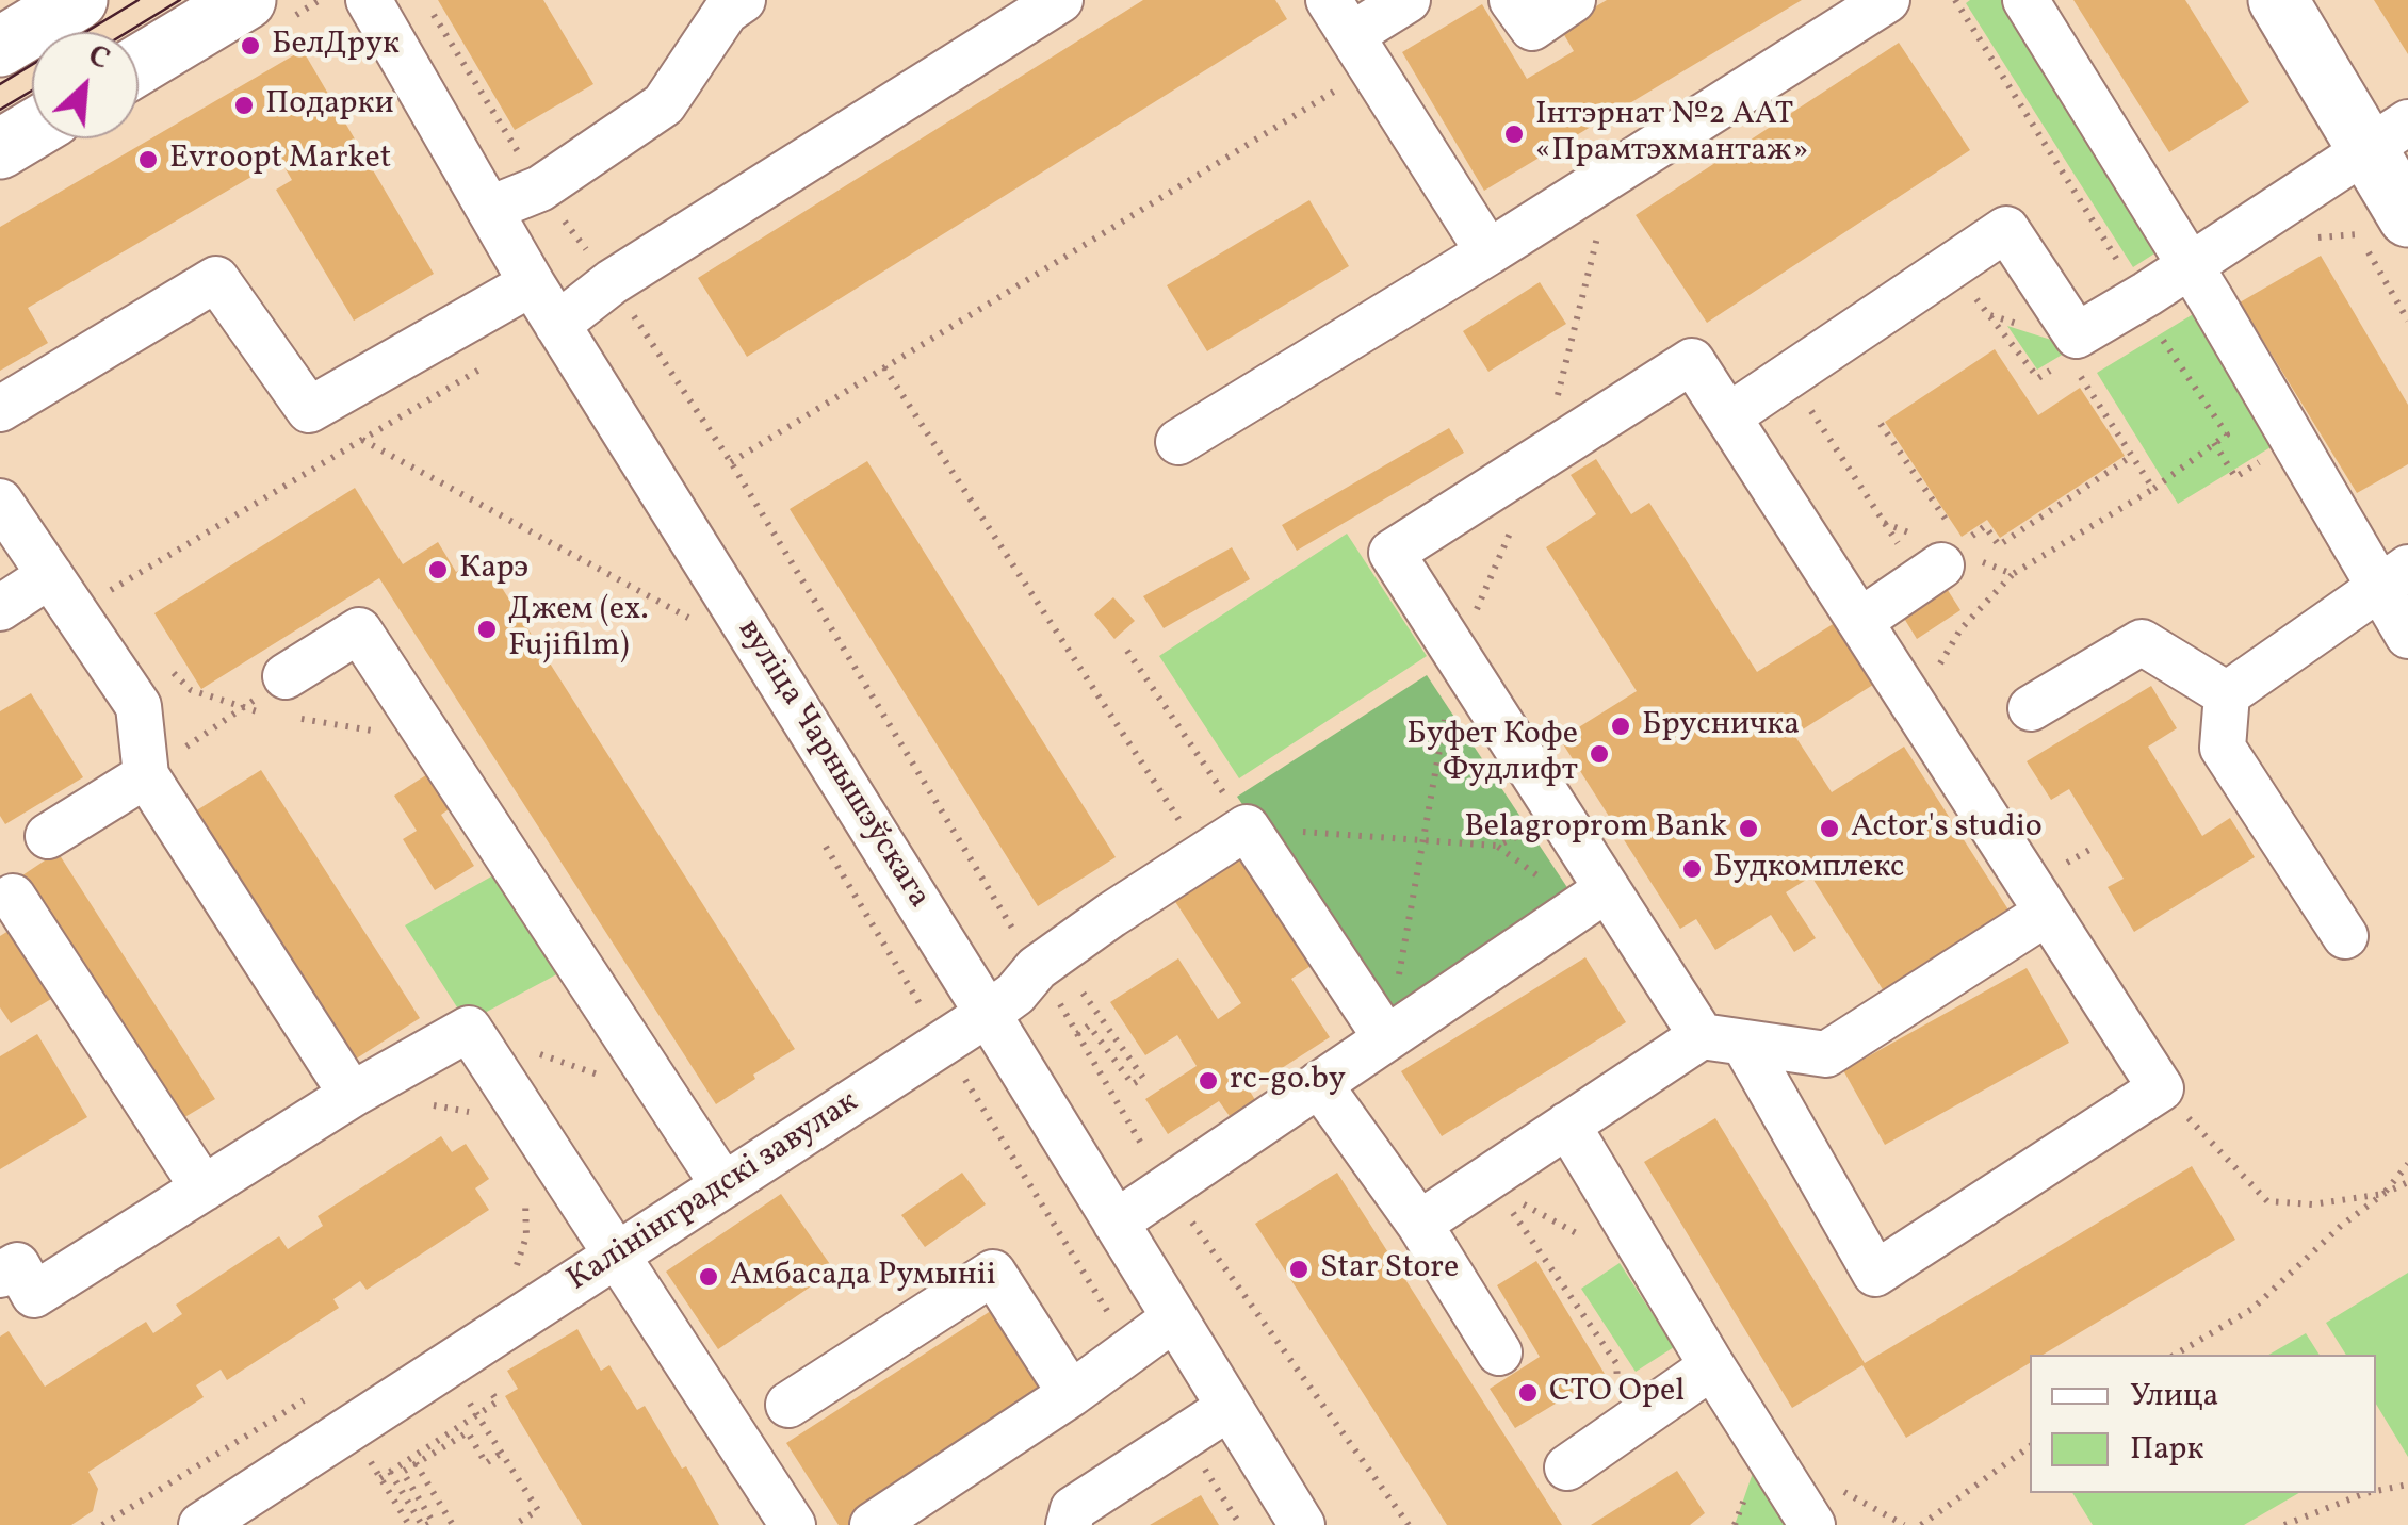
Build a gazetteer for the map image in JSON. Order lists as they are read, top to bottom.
{
  "streets": {
    "street": ["вуліца Чарнышэўскага", "Калінінградскі завулак"]
  },
  "crossings": [
    ["вуліца Чарнышэўскага", "Калінінградскі завулак"]
  ],
  "places": [
    "БелДрук",
    "Подарки",
    "Інтэрнат №2 ААТ «Прамтэхмантаж»",
    "Evroopt Market",
    "Карэ",
    "Джем (ex. Fujifilm)",
    "Брусничка",
    "Буфет Кофе Фудлифт",
    "Belagroprom Bank",
    "Actor's studio",
    "Будкомплекс",
    "rc-go.by",
    "Star Store",
    "Амбасада Румыніі",
    "СТО Opel"
  ],
  "legend": ["Улица", "Парк"],
  "north": "top right"
}
